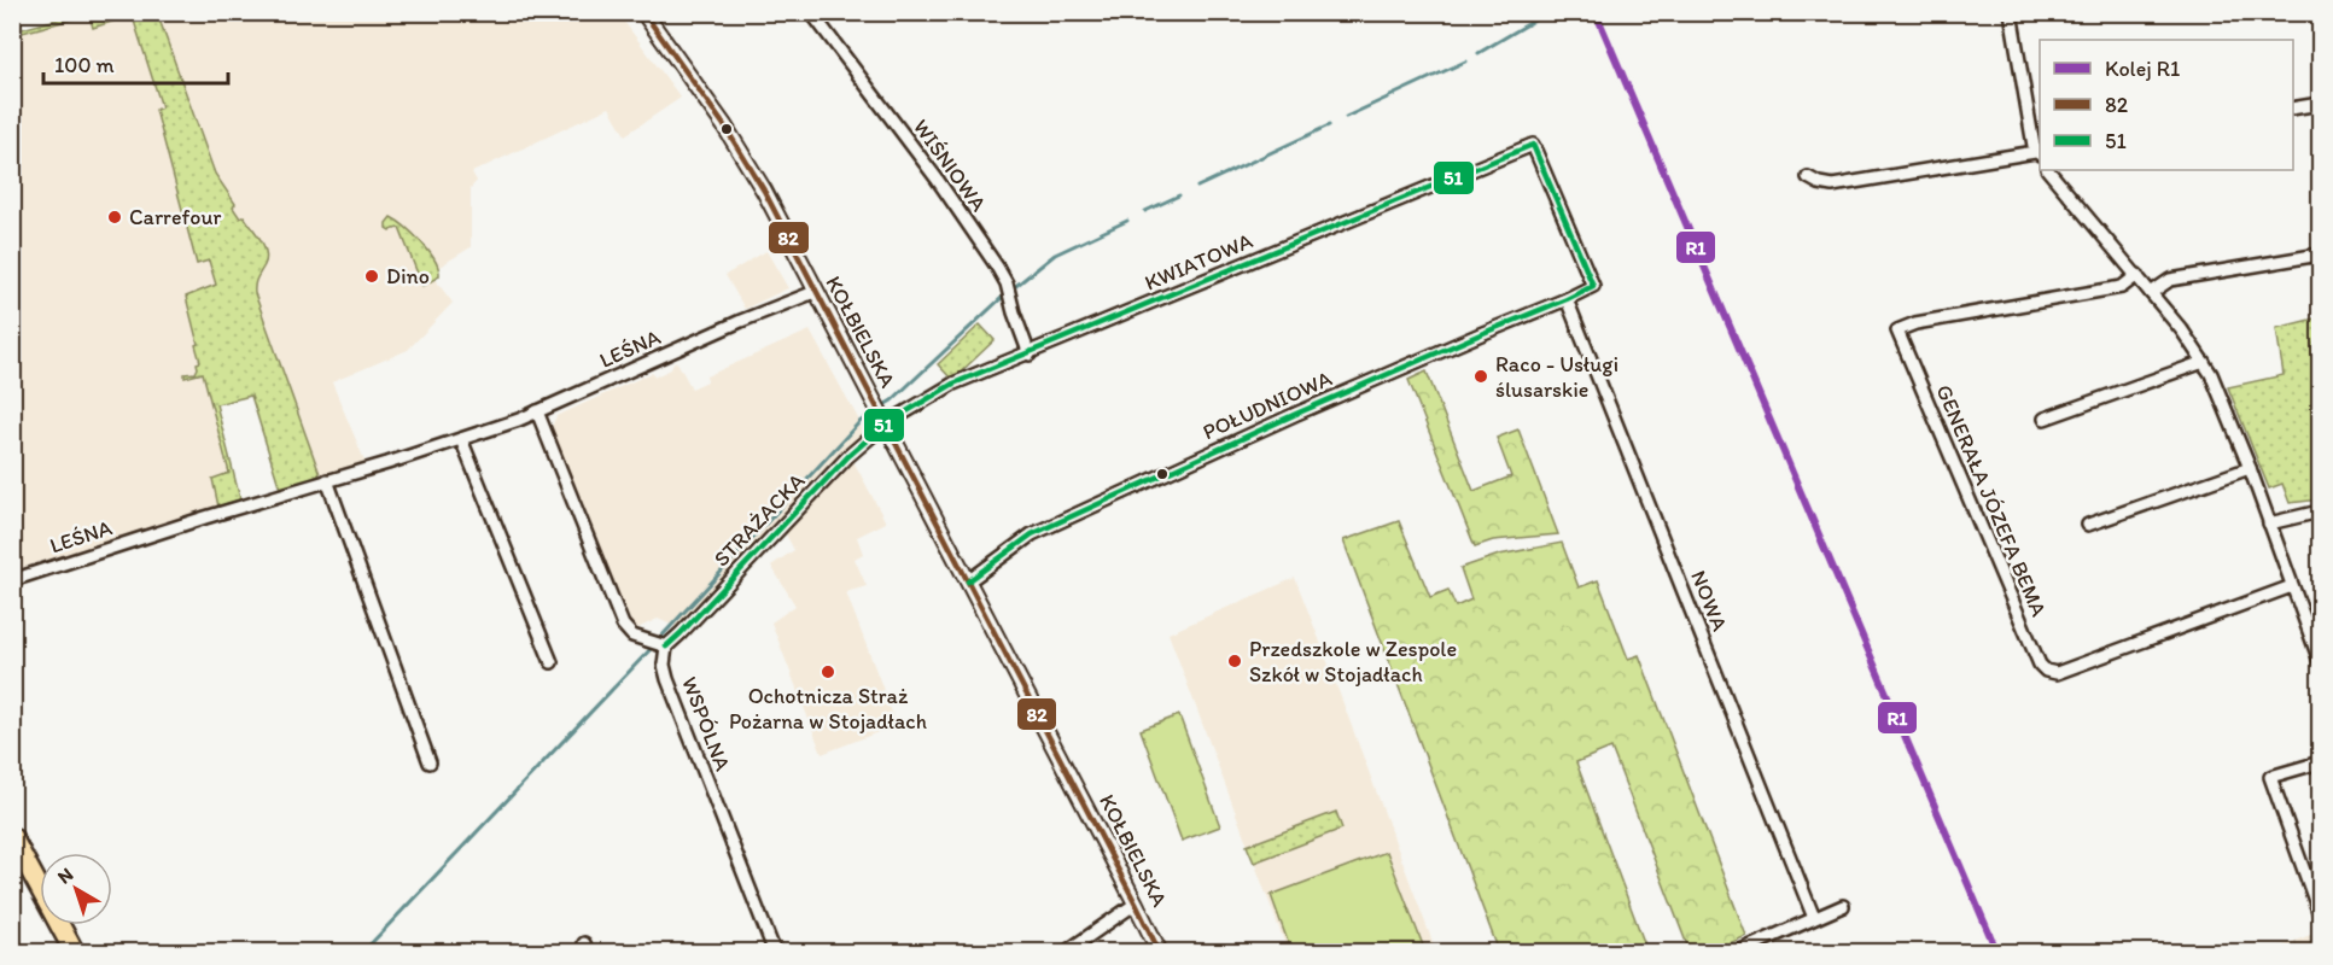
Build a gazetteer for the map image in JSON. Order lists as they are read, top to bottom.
{
  "streets": {
    "street": [
      "WIŚNIOWA",
      "KWIATOWA",
      "KOŁBIELSKA",
      "LEŚNA",
      "POŁUDNIOWA",
      "GENERAŁA JÓZEFA BEMA",
      "STRAŻACKA",
      "NOWA",
      "WSPÓLNA"
    ]
  },
  "crossings": [
    ["WIŚNIOWA", "KWIATOWA"],
    ["KWIATOWA", "KOŁBIELSKA"],
    ["KWIATOWA", "POŁUDNIOWA"],
    ["KWIATOWA", "STRAŻACKA"],
    ["KOŁBIELSKA", "LEŚNA"],
    ["KOŁBIELSKA", "POŁUDNIOWA"],
    ["KOŁBIELSKA", "STRAŻACKA"],
    ["POŁUDNIOWA", "NOWA"],
    ["STRAŻACKA", "WSPÓLNA"]
  ],
  "places": [
    "Carrefour",
    "Dino",
    "Raco - Usługi ślusarskie",
    "Przedszkole w Zespole Szkół w Stojadłach",
    "Ochotnicza Straż Pożarna w Stojadłach"
  ],
  "lines": ["rail line R1", "transit line 82", "transit line 51"],
  "legend": ["Kolej R1", "82", "51"],
  "scale_bar": "100 m",
  "north": "top left"
}
